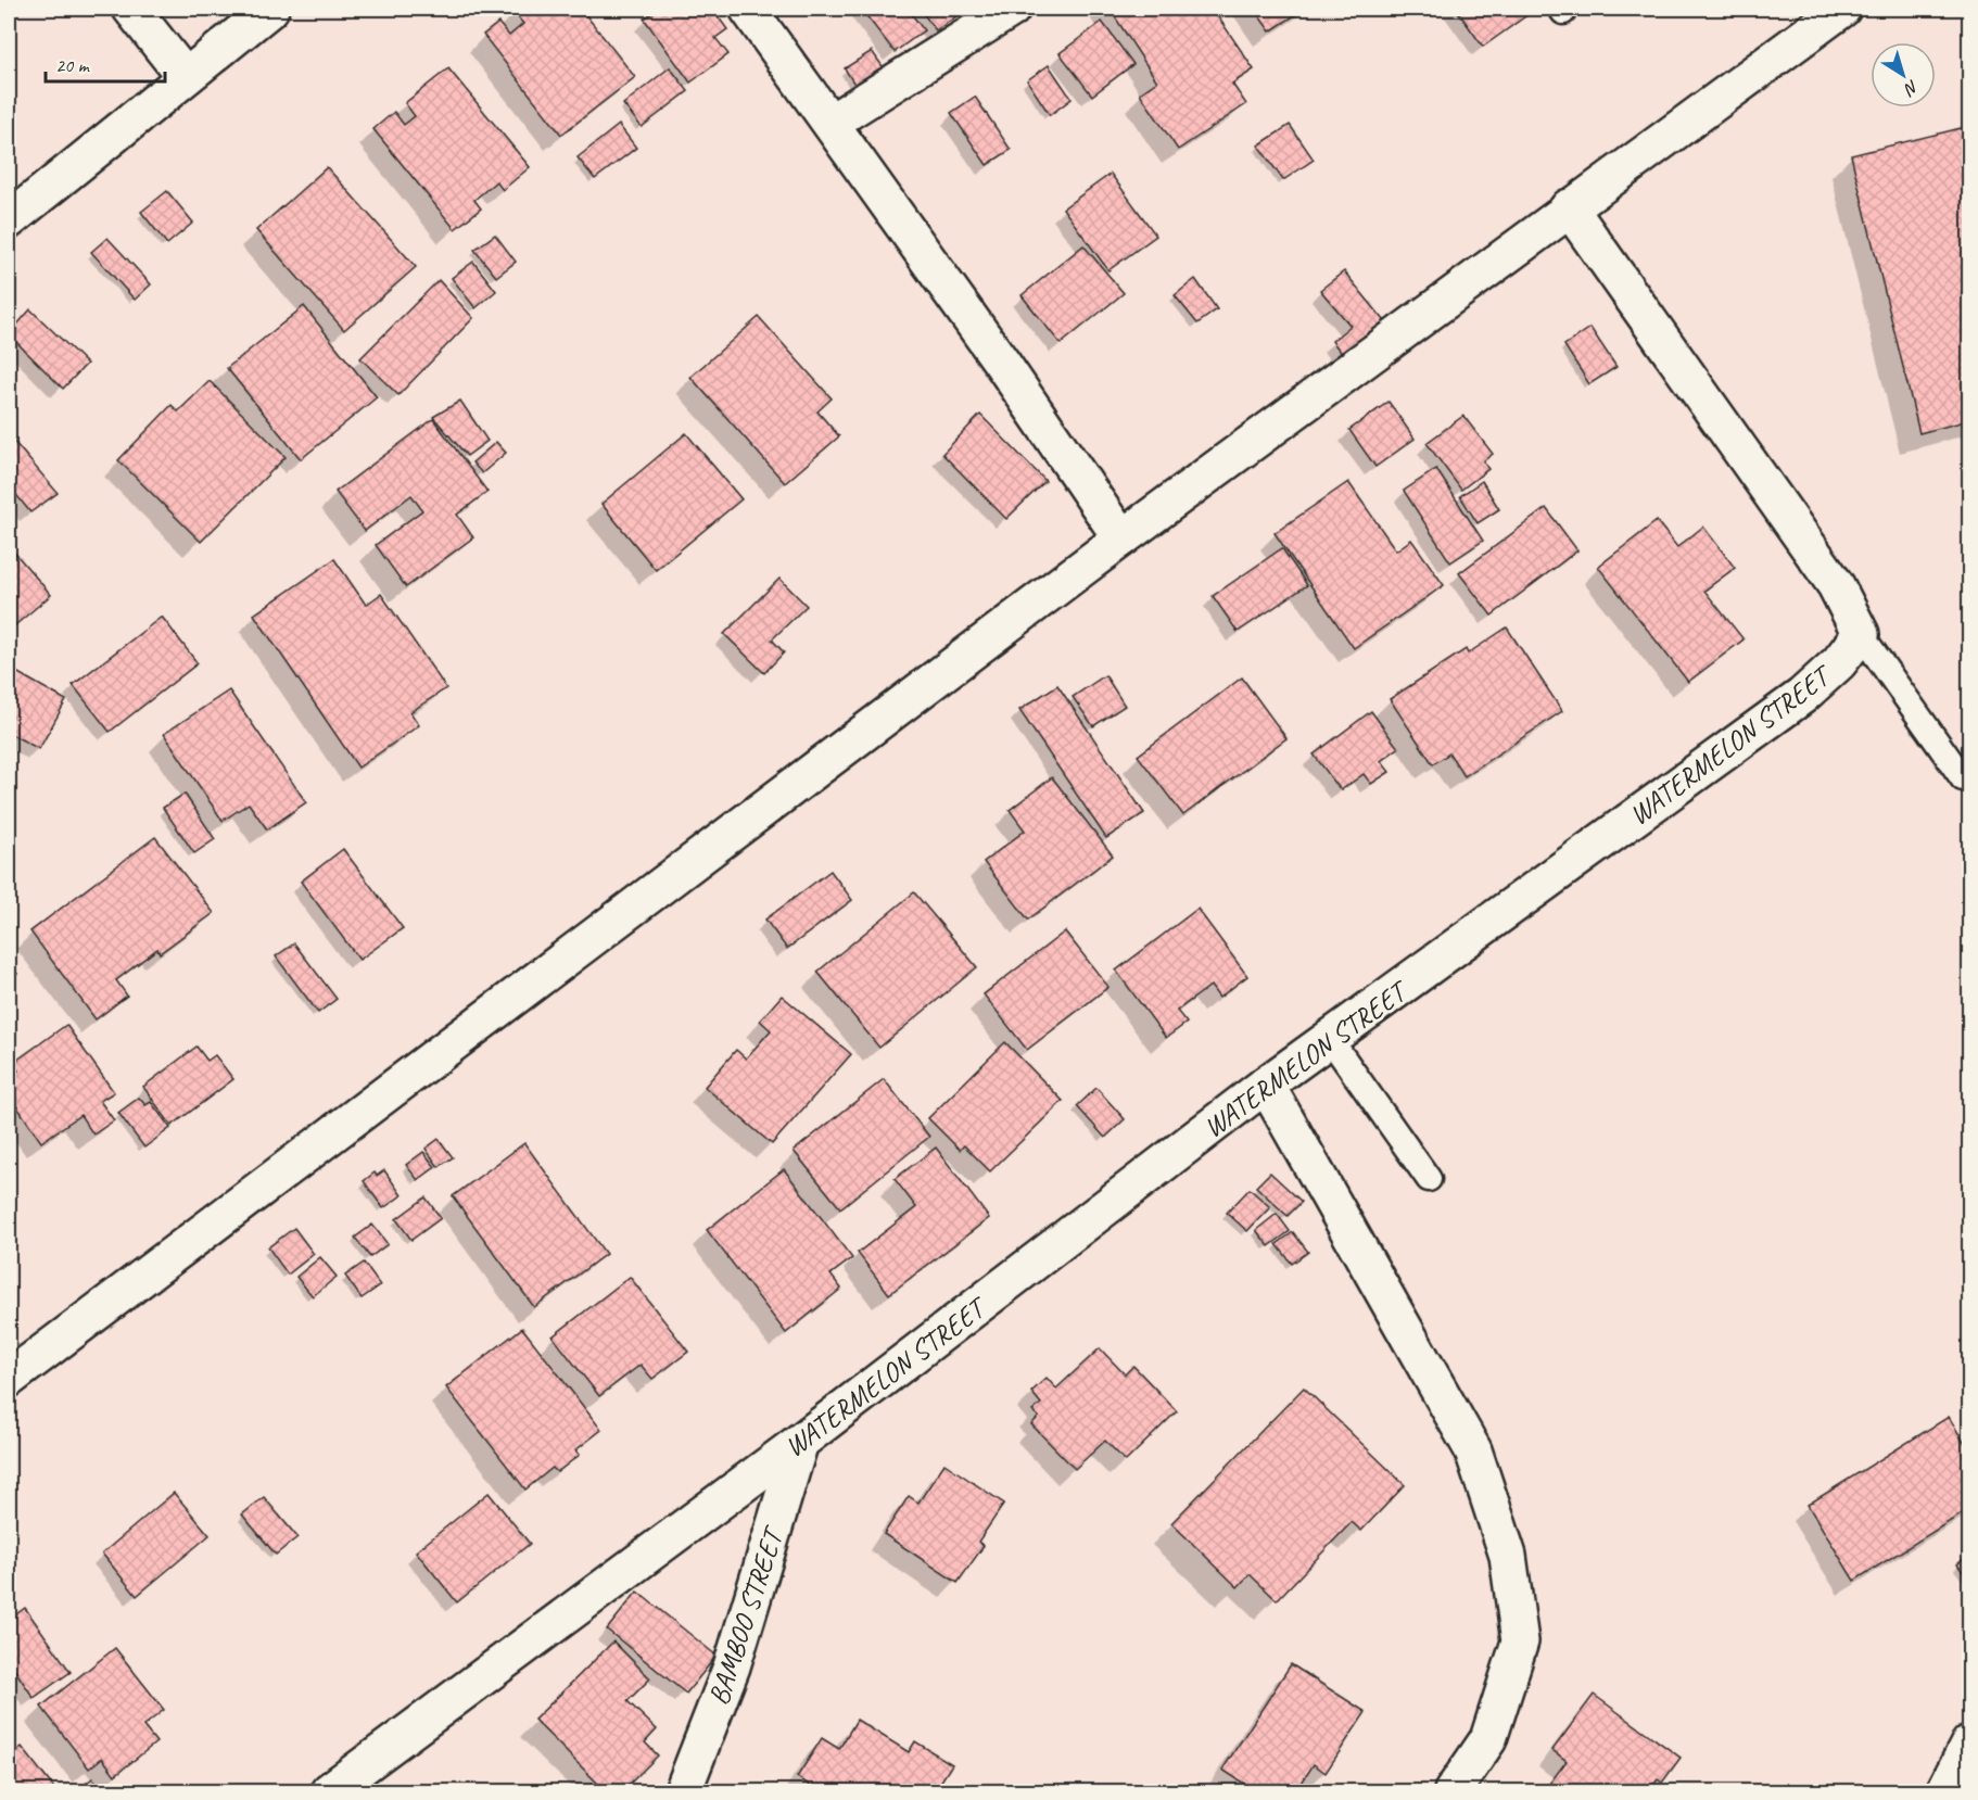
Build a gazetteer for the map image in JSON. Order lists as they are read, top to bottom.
{
  "streets": {
    "street": ["WATERMELON STREET", "BAMBOO STREET"]
  },
  "crossings": [
    ["WATERMELON STREET", "BAMBOO STREET"]
  ],
  "scale_bar": "20 m",
  "north": "bottom right"
}
